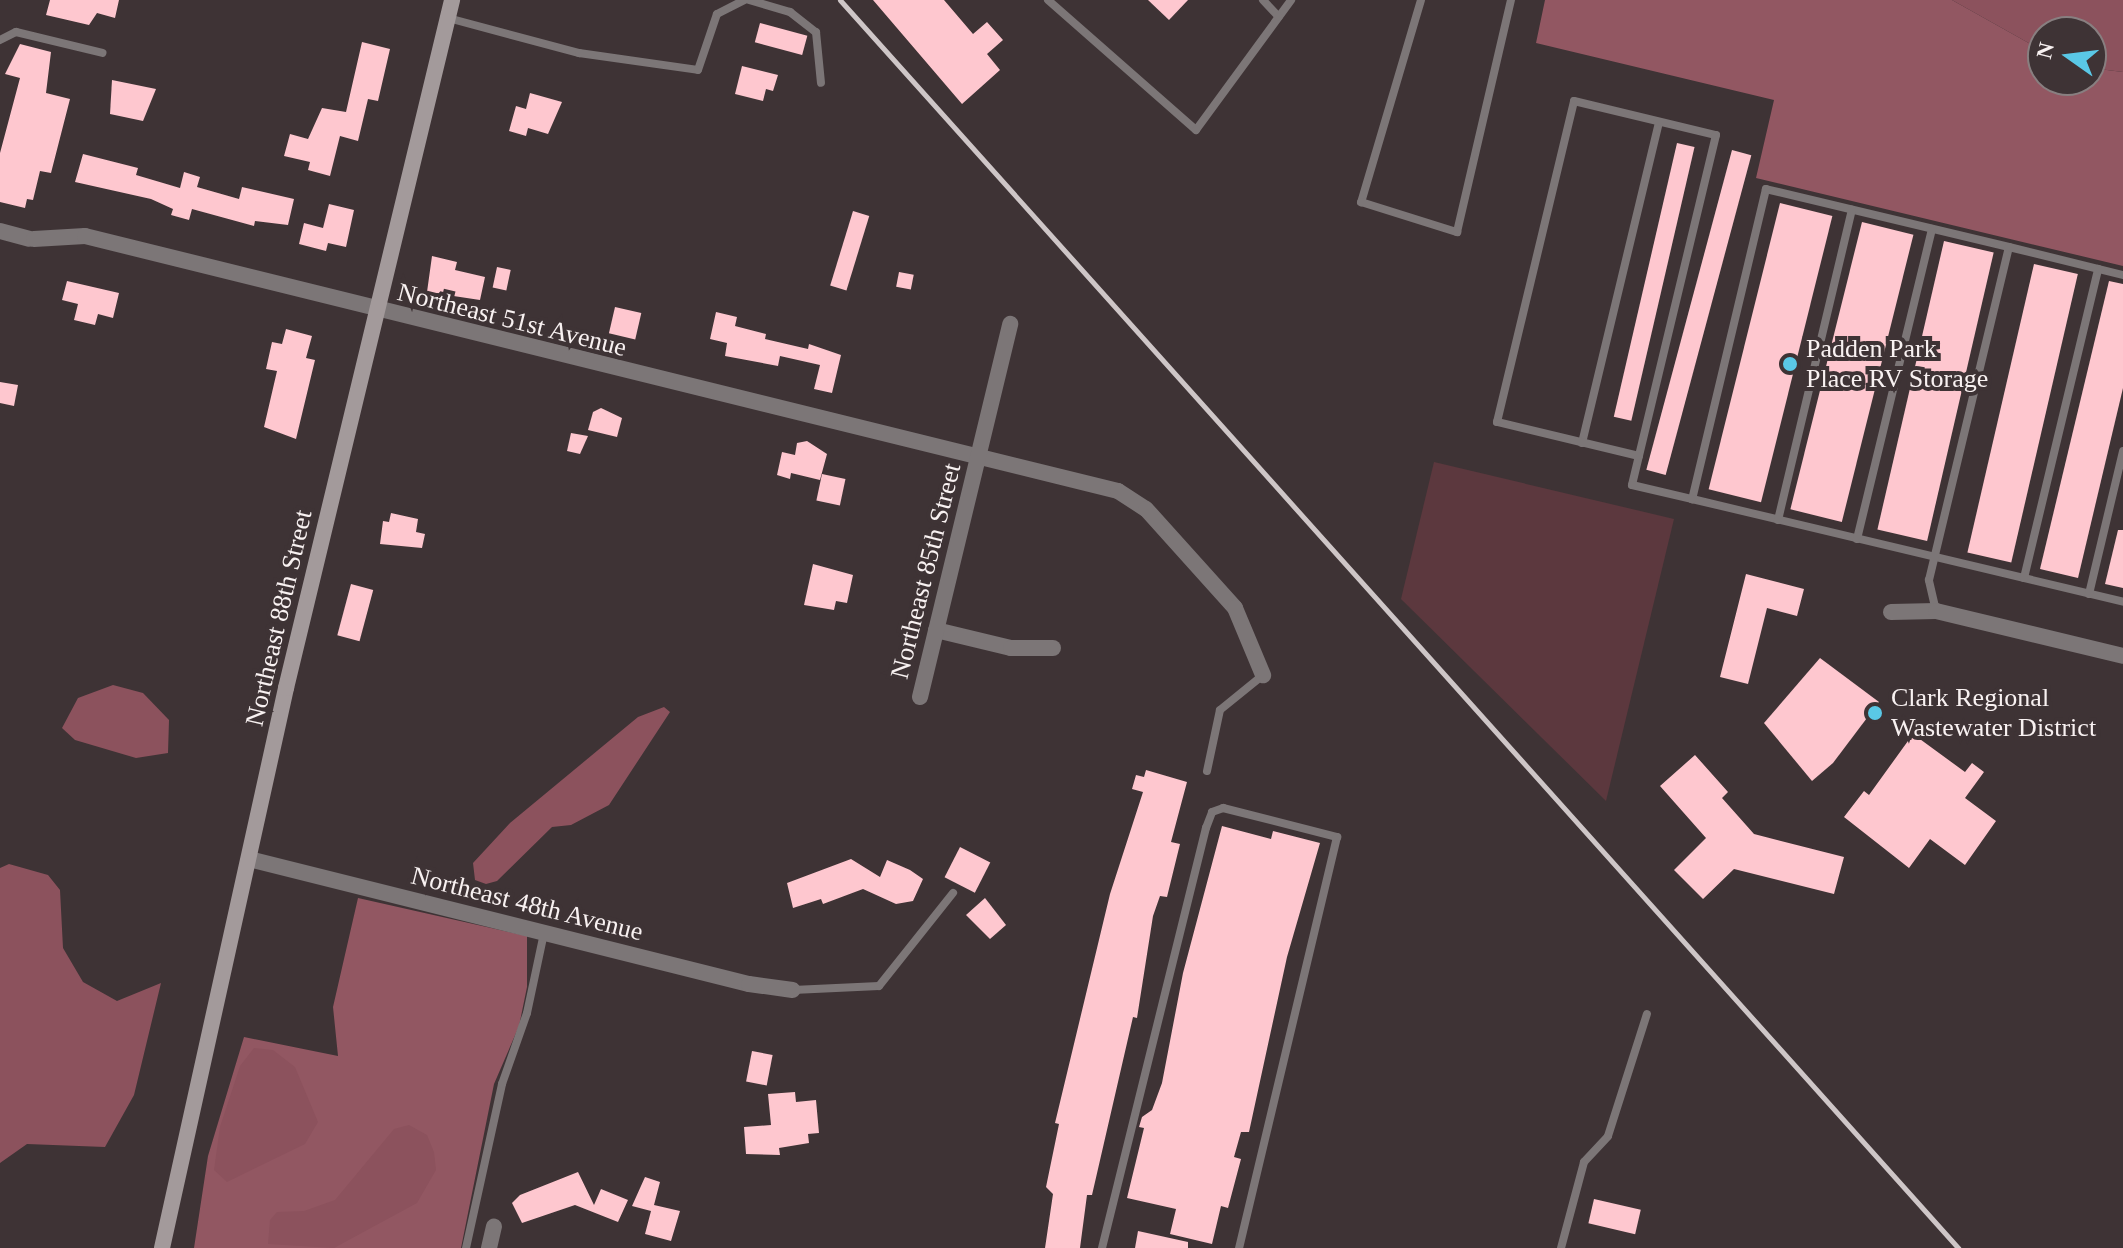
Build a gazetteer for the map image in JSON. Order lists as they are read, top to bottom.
{
  "streets": {
    "main road": ["Northeast 88th Street"],
    "street": ["Northeast 51st Avenue", "Northeast 85th Street", "Northeast 48th Avenue"]
  },
  "crossings": [
    ["Northeast 51st Avenue", "Northeast 85th Street"],
    ["Northeast 51st Avenue", "Northeast 88th Street"],
    ["Northeast 88th Street", "Northeast 48th Avenue"]
  ],
  "places": ["Padden Park Place RV Storage", "Clark Regional Wastewater District"],
  "north": "left"
}
